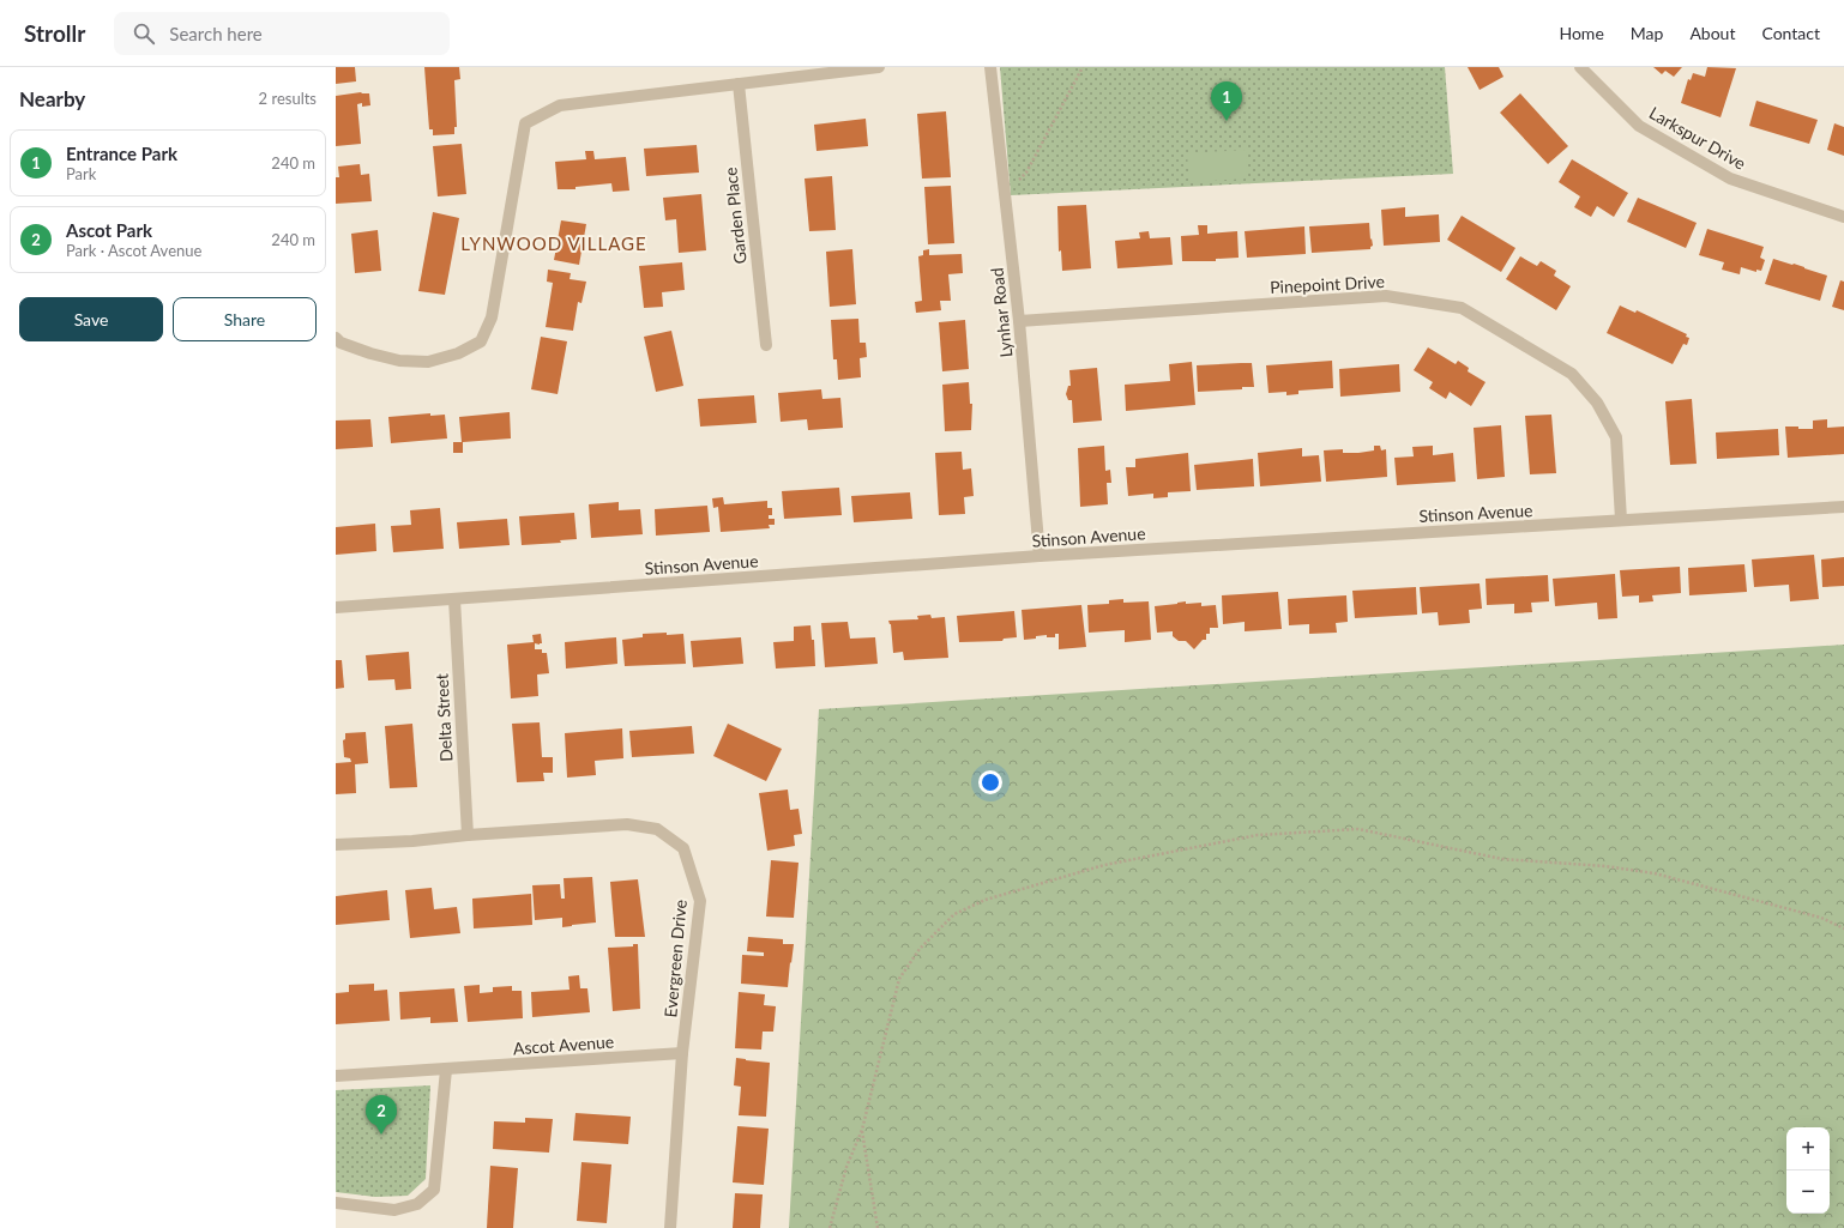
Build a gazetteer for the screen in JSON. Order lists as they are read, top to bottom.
{
  "streets": {
    "street": [
      "Larkspur Drive",
      "Garden Place",
      "Pinepoint Drive",
      "Lynhar Road",
      "Stinson Avenue",
      "Delta Street",
      "Evergreen Drive",
      "Ascot Avenue"
    ]
  },
  "crossings": [
    ["Pinepoint Drive", "Lynhar Road"],
    ["Pinepoint Drive", "Stinson Avenue"],
    ["Lynhar Road", "Stinson Avenue"],
    ["Stinson Avenue", "Delta Street"],
    ["Delta Street", "Evergreen Drive"],
    ["Evergreen Drive", "Ascot Avenue"]
  ],
  "districts": ["LYNWOOD VILLAGE"],
  "page": {
    "header": "Strollr",
    "search": "Search here",
    "nav": [
      "Home",
      "Map",
      "About",
      "Contact"
    ],
    "heading": ["Nearby", "2 results"],
    "pins": ["1", "2"],
    "list": [
      {
        "mark": "1",
        "name": "Entrance Park",
        "note": "Park",
        "value": "240 m"
      },
      {
        "mark": "2",
        "name": "Ascot Park",
        "note": "Park · Ascot Avenue",
        "value": "240 m"
      }
    ],
    "buttons": ["Save", "Share"],
    "map_buttons": ["+", "−"]
  }
}
